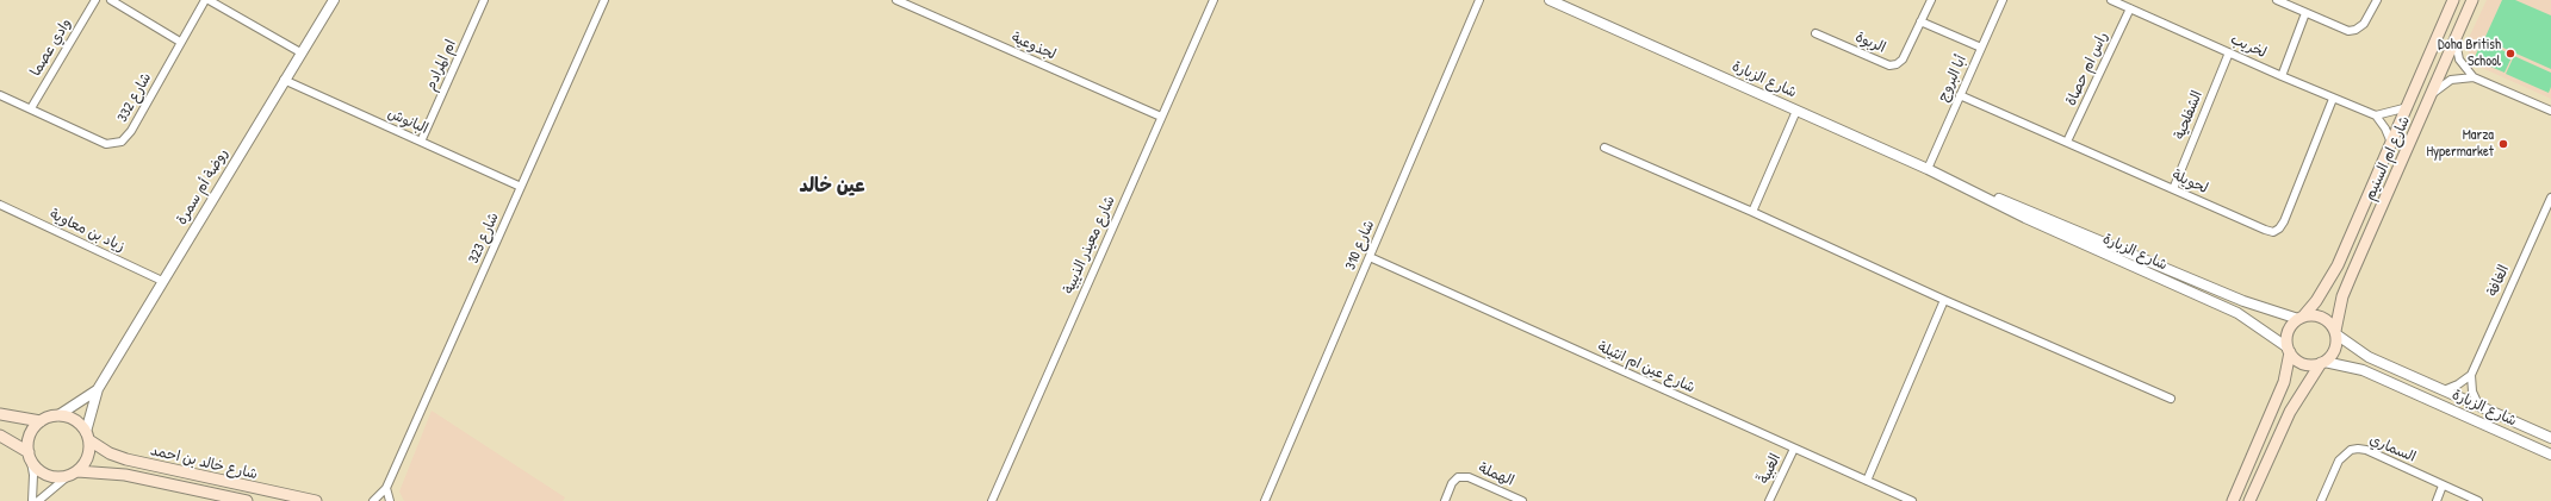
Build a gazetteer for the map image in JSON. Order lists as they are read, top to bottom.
{
  "streets": {
    "main road": ["شارع ام السنيم", "شارع خالد بن احمد"],
    "street": [
      "الربوة",
      "لجذوعية",
      "لخريب",
      "وادي عصما",
      "ام المرادم",
      "راس ام حصاة",
      "أبا البروج",
      "شارع الزبارة",
      "شارع 332",
      "الشفلحية",
      "البانوش",
      "لحويلة",
      "روضة أم سمرة",
      "زياد بن معاوية",
      "شارع 323",
      "شارع معيذر الذيبية",
      "شارع 310",
      "الغافة",
      "شارع عين ام انثيلة",
      "السماري",
      "الغبيةّ",
      "الهملة"
    ]
  },
  "crossings": [
    ["لجذوعية", "شارع معيذر الذيبية"],
    ["لخريب", "راس ام حصاة"],
    ["لخريب", "الشفلحية"],
    ["لخريب", "لحويلة"],
    ["وادي عصما", "شارع 332"],
    ["ام المرادم", "البانوش"],
    ["راس ام حصاة", "لحويلة"],
    ["أبا البروج", "شارع الزبارة"],
    ["أبا البروج", "لحويلة"],
    ["شارع الزبارة", "شارع ام السنيم"],
    ["شارع 332", "روضة أم سمرة"],
    ["الشفلحية", "لحويلة"],
    ["البانوش", "روضة أم سمرة"],
    ["البانوش", "شارع 323"],
    ["روضة أم سمرة", "زياد بن معاوية"],
    ["روضة أم سمرة", "شارع خالد بن احمد"],
    ["شارع 310", "شارع عين ام انثيلة"],
    ["شارع عين ام انثيلة", "الغبيةّ"]
  ],
  "districts": ["عين خالد"],
  "places": ["Doha British School", "Marza Hypermarket"]
}
